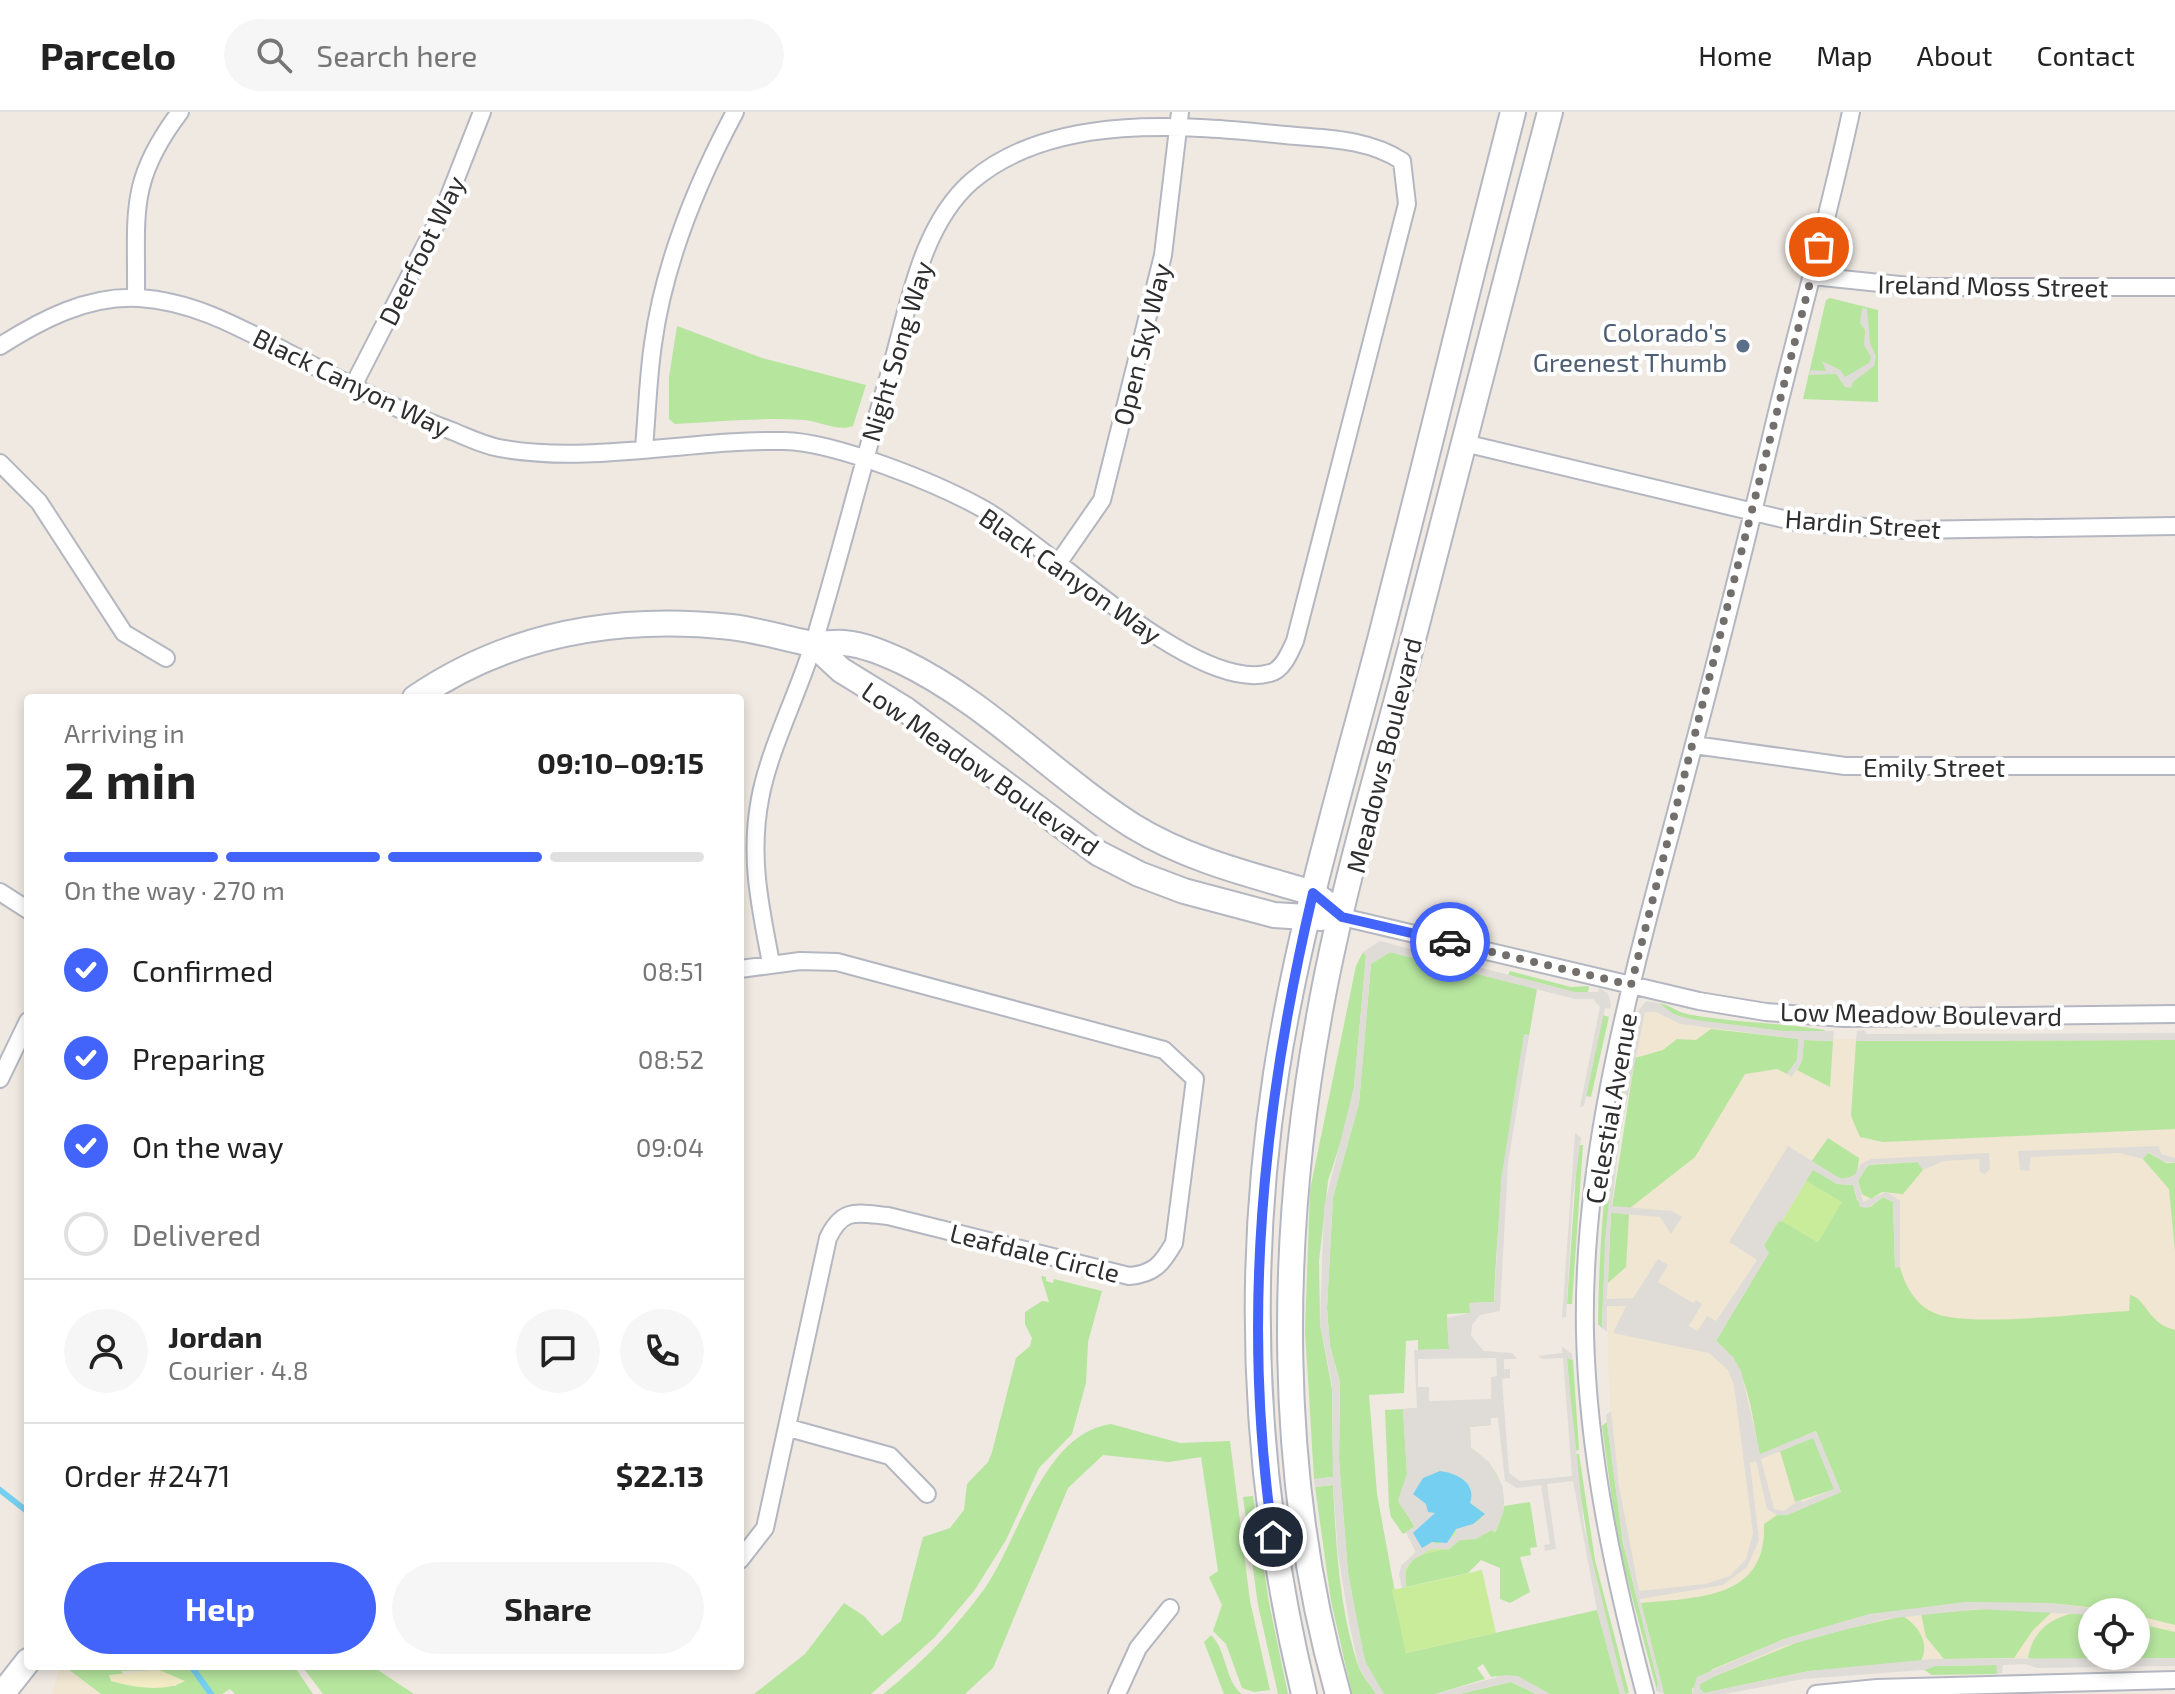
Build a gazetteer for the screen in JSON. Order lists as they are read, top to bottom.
{
  "streets": {
    "main road": ["Meadows Boulevard", "Low Meadow Boulevard"],
    "street": [
      "Deerfoot Way",
      "Ireland Moss Street",
      "Open Sky Way",
      "Night Song Way",
      "Black Canyon Way",
      "Hardin Street",
      "Emily Street",
      "Celestial Avenue",
      "Leafdale Circle"
    ]
  },
  "crossings": [
    ["Deerfoot Way", "Black Canyon Way"],
    ["Ireland Moss Street", "Celestial Avenue"],
    ["Open Sky Way", "Night Song Way"],
    ["Open Sky Way", "Black Canyon Way"],
    ["Night Song Way", "Black Canyon Way"],
    ["Night Song Way", "Low Meadow Boulevard"],
    ["Night Song Way", "Leafdale Circle"],
    ["Hardin Street", "Meadows Boulevard"],
    ["Hardin Street", "Celestial Avenue"],
    ["Meadows Boulevard", "Low Meadow Boulevard"],
    ["Emily Street", "Celestial Avenue"],
    ["Low Meadow Boulevard", "Celestial Avenue"]
  ],
  "places": ["Colorado's Greenest Thumb"],
  "page": {
    "header": "Parcelo",
    "search": "Search here",
    "nav": [
      "Home",
      "Map",
      "About",
      "Contact"
    ],
    "heading": ["2 min", "Arriving in", "09:10–09:15"],
    "panel": [
      "Jordan",
      "Courier · 4.8",
      "Order #2471",
      "$22.13"
    ],
    "bar": "On the way · 270 m",
    "list": [
      ["Confirmed", "08:51"],
      ["Preparing", "08:52"],
      ["On the way", "09:04"],
      "Delivered"
    ],
    "buttons": ["Help", "Share"]
  }
}
